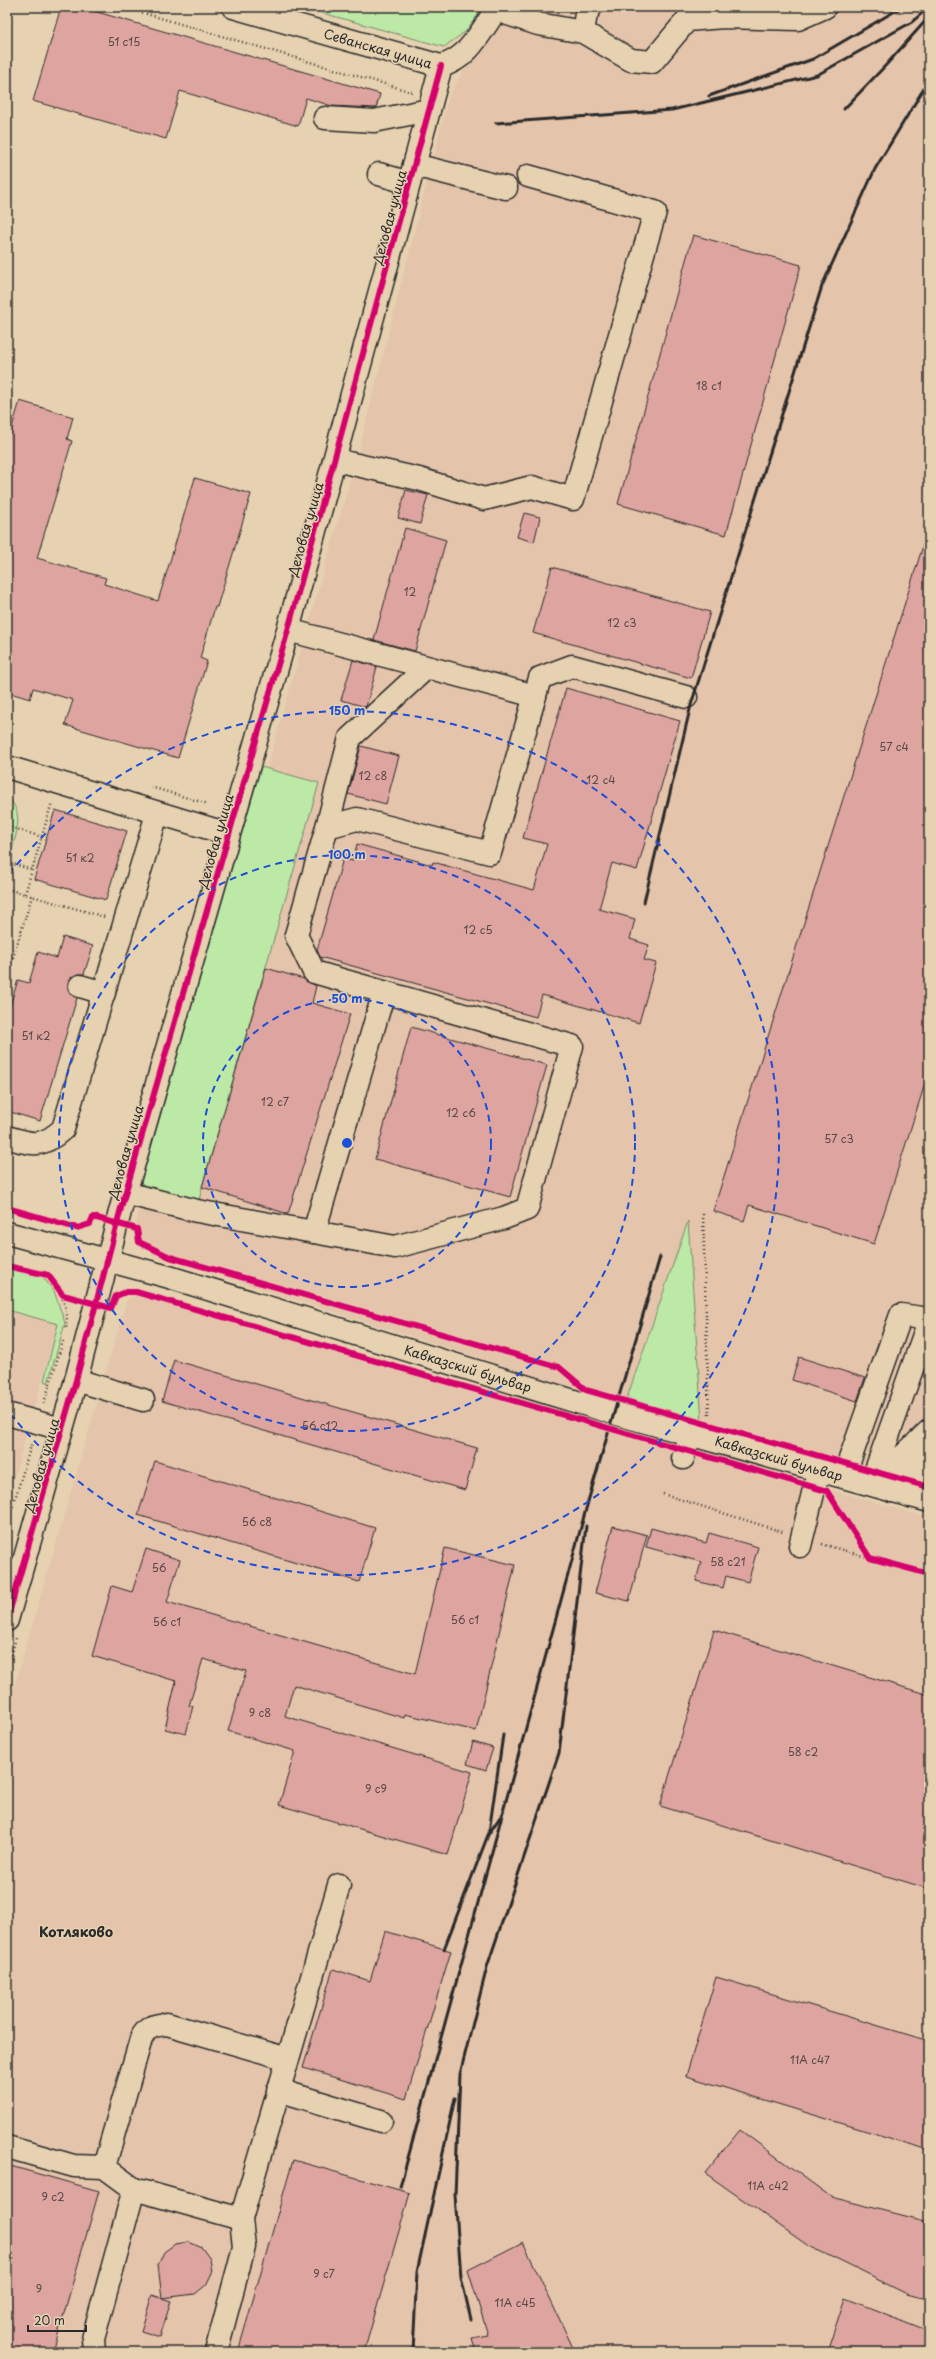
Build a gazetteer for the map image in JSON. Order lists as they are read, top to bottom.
{
  "streets": {
    "street": ["Севанская улица", "Деловая улица", "Кавказский бульвар"]
  },
  "crossings": [
    ["Севанская улица", "Деловая улица"],
    ["Деловая улица", "Кавказский бульвар"]
  ],
  "districts": ["Котляково"],
  "house_numbers": [
    "51 с15",
    "18 с1",
    "12",
    "12 с3",
    "57 с4",
    "12 с8",
    "12 с4",
    "51 к2",
    "12 с5",
    "51 к2",
    "12 с7",
    "12 с6",
    "57 с3",
    "56 с12",
    "56 с8",
    "58 с21",
    "56",
    "56 с1",
    "56 с1",
    "9 с8",
    "58 с2",
    "9 с9",
    "11А с47",
    "11А с42",
    "9 с2",
    "9 с7",
    "9",
    "11А с45"
  ],
  "scale_bar": "20 m",
  "rings": ["150 m", "100 m", "50 m"]
}
